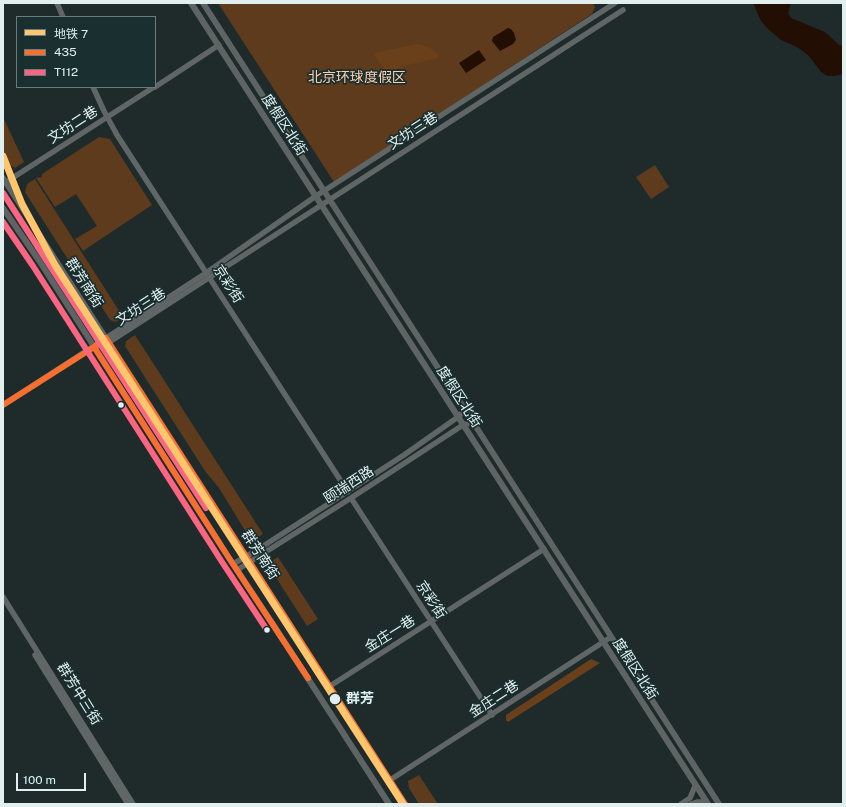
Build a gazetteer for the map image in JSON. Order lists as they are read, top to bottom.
{
  "streets": {
    "main road": [
      "文坊二巷",
      "度假区北街",
      "文坊三巷",
      "群芳南街",
      "京彩街",
      "颐瑞西路",
      "金庄一巷",
      "群芳中三街",
      "金庄二巷"
    ]
  },
  "crossings": [
    ["文坊二巷", "度假区北街"],
    ["文坊二巷", "群芳南街"],
    ["文坊二巷", "京彩街"],
    ["度假区北街", "文坊三巷"],
    ["度假区北街", "颐瑞西路"],
    ["度假区北街", "金庄一巷"],
    ["度假区北街", "金庄二巷"],
    ["文坊三巷", "群芳南街"],
    ["文坊三巷", "京彩街"],
    ["群芳南街", "颐瑞西路"],
    ["群芳南街", "金庄一巷"],
    ["群芳南街", "金庄二巷"],
    ["京彩街", "颐瑞西路"],
    ["京彩街", "金庄一巷"],
    ["京彩街", "金庄二巷"]
  ],
  "parks": ["北京环球度假区"],
  "places": ["群芳"],
  "lines": ["metro line 7", "transit line T112", "transit line 435"],
  "legend": ["地铁 7", "435", "T112"],
  "scale_bar": "100 m"
}
